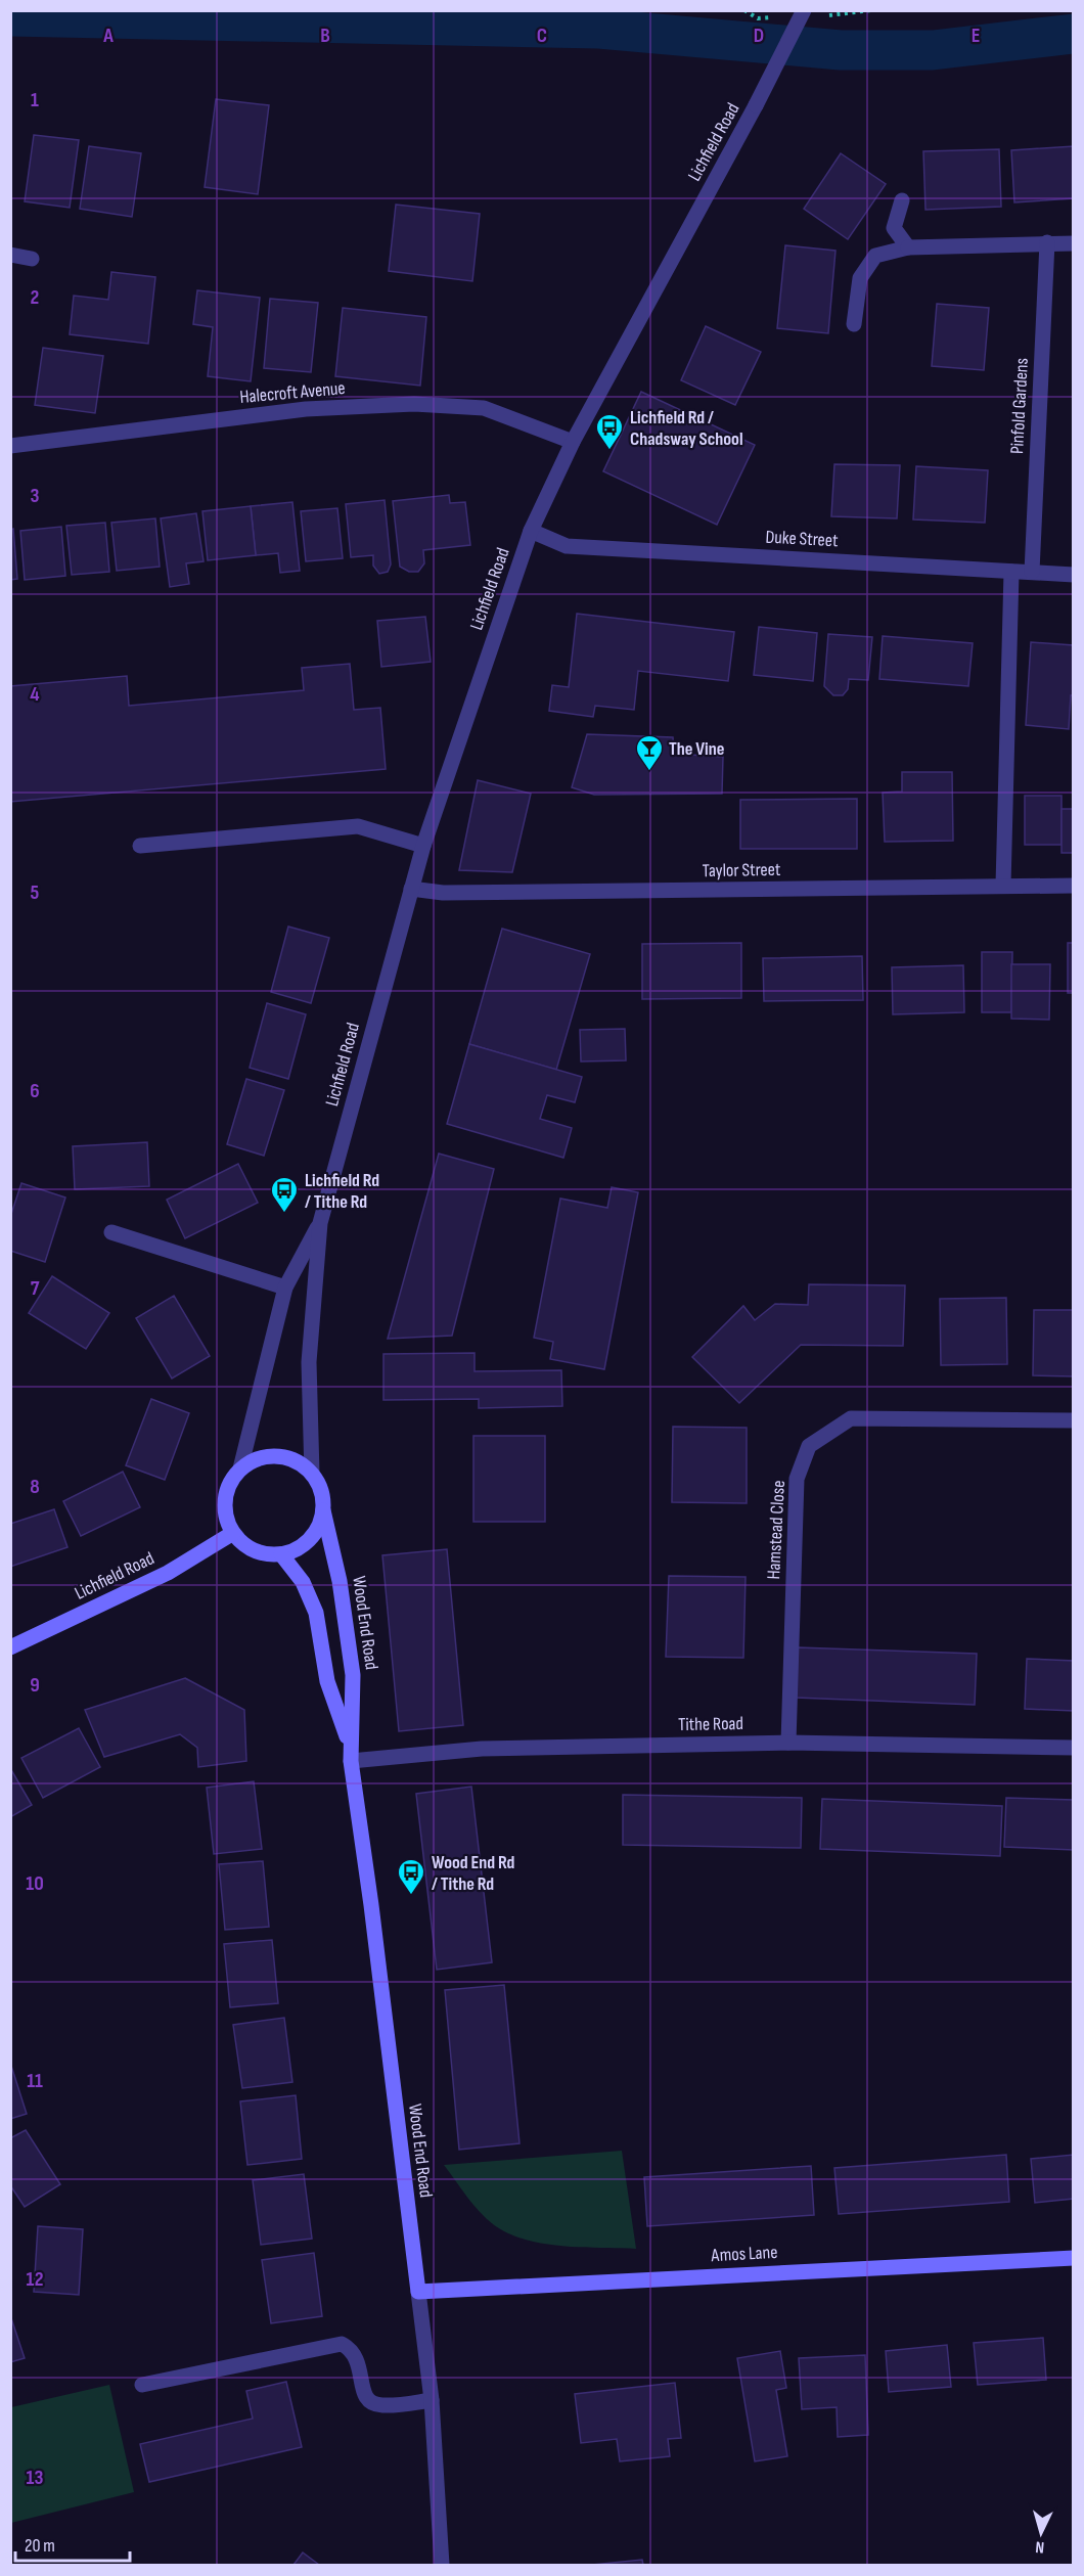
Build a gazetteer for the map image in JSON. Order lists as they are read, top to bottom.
{
  "streets": {
    "main road": ["Lichfield Road", "Wood End Road", "Amos Lane"],
    "street": [
      "Halecroft Avenue",
      "Pinfold Gardens",
      "Duke Street",
      "Taylor Street",
      "Hamstead Close",
      "Tithe Road"
    ]
  },
  "crossings": [
    ["Lichfield Road", "Halecroft Avenue"],
    ["Lichfield Road", "Duke Street"],
    ["Lichfield Road", "Taylor Street"],
    ["Lichfield Road", "Wood End Road"],
    ["Pinfold Gardens", "Duke Street"],
    ["Hamstead Close", "Tithe Road"],
    ["Wood End Road", "Tithe Road"],
    ["Wood End Road", "Amos Lane"]
  ],
  "places": {
    "bus stop": ["Lichfield Rd / Chadsway School", "Lichfield Rd / Tithe Rd", "Wood End Rd / Tithe Rd"],
    "bar": ["The Vine"]
  },
  "scale_bar": "20 m",
  "north": "bottom",
  "grid": {
    "columns": [
      "A",
      "B",
      "C",
      "D",
      "E"
    ],
    "rows": [
      "1",
      "2",
      "3",
      "4",
      "5",
      "6",
      "7",
      "8",
      "9",
      "10",
      "11",
      "12",
      "13"
    ]
  }
}
